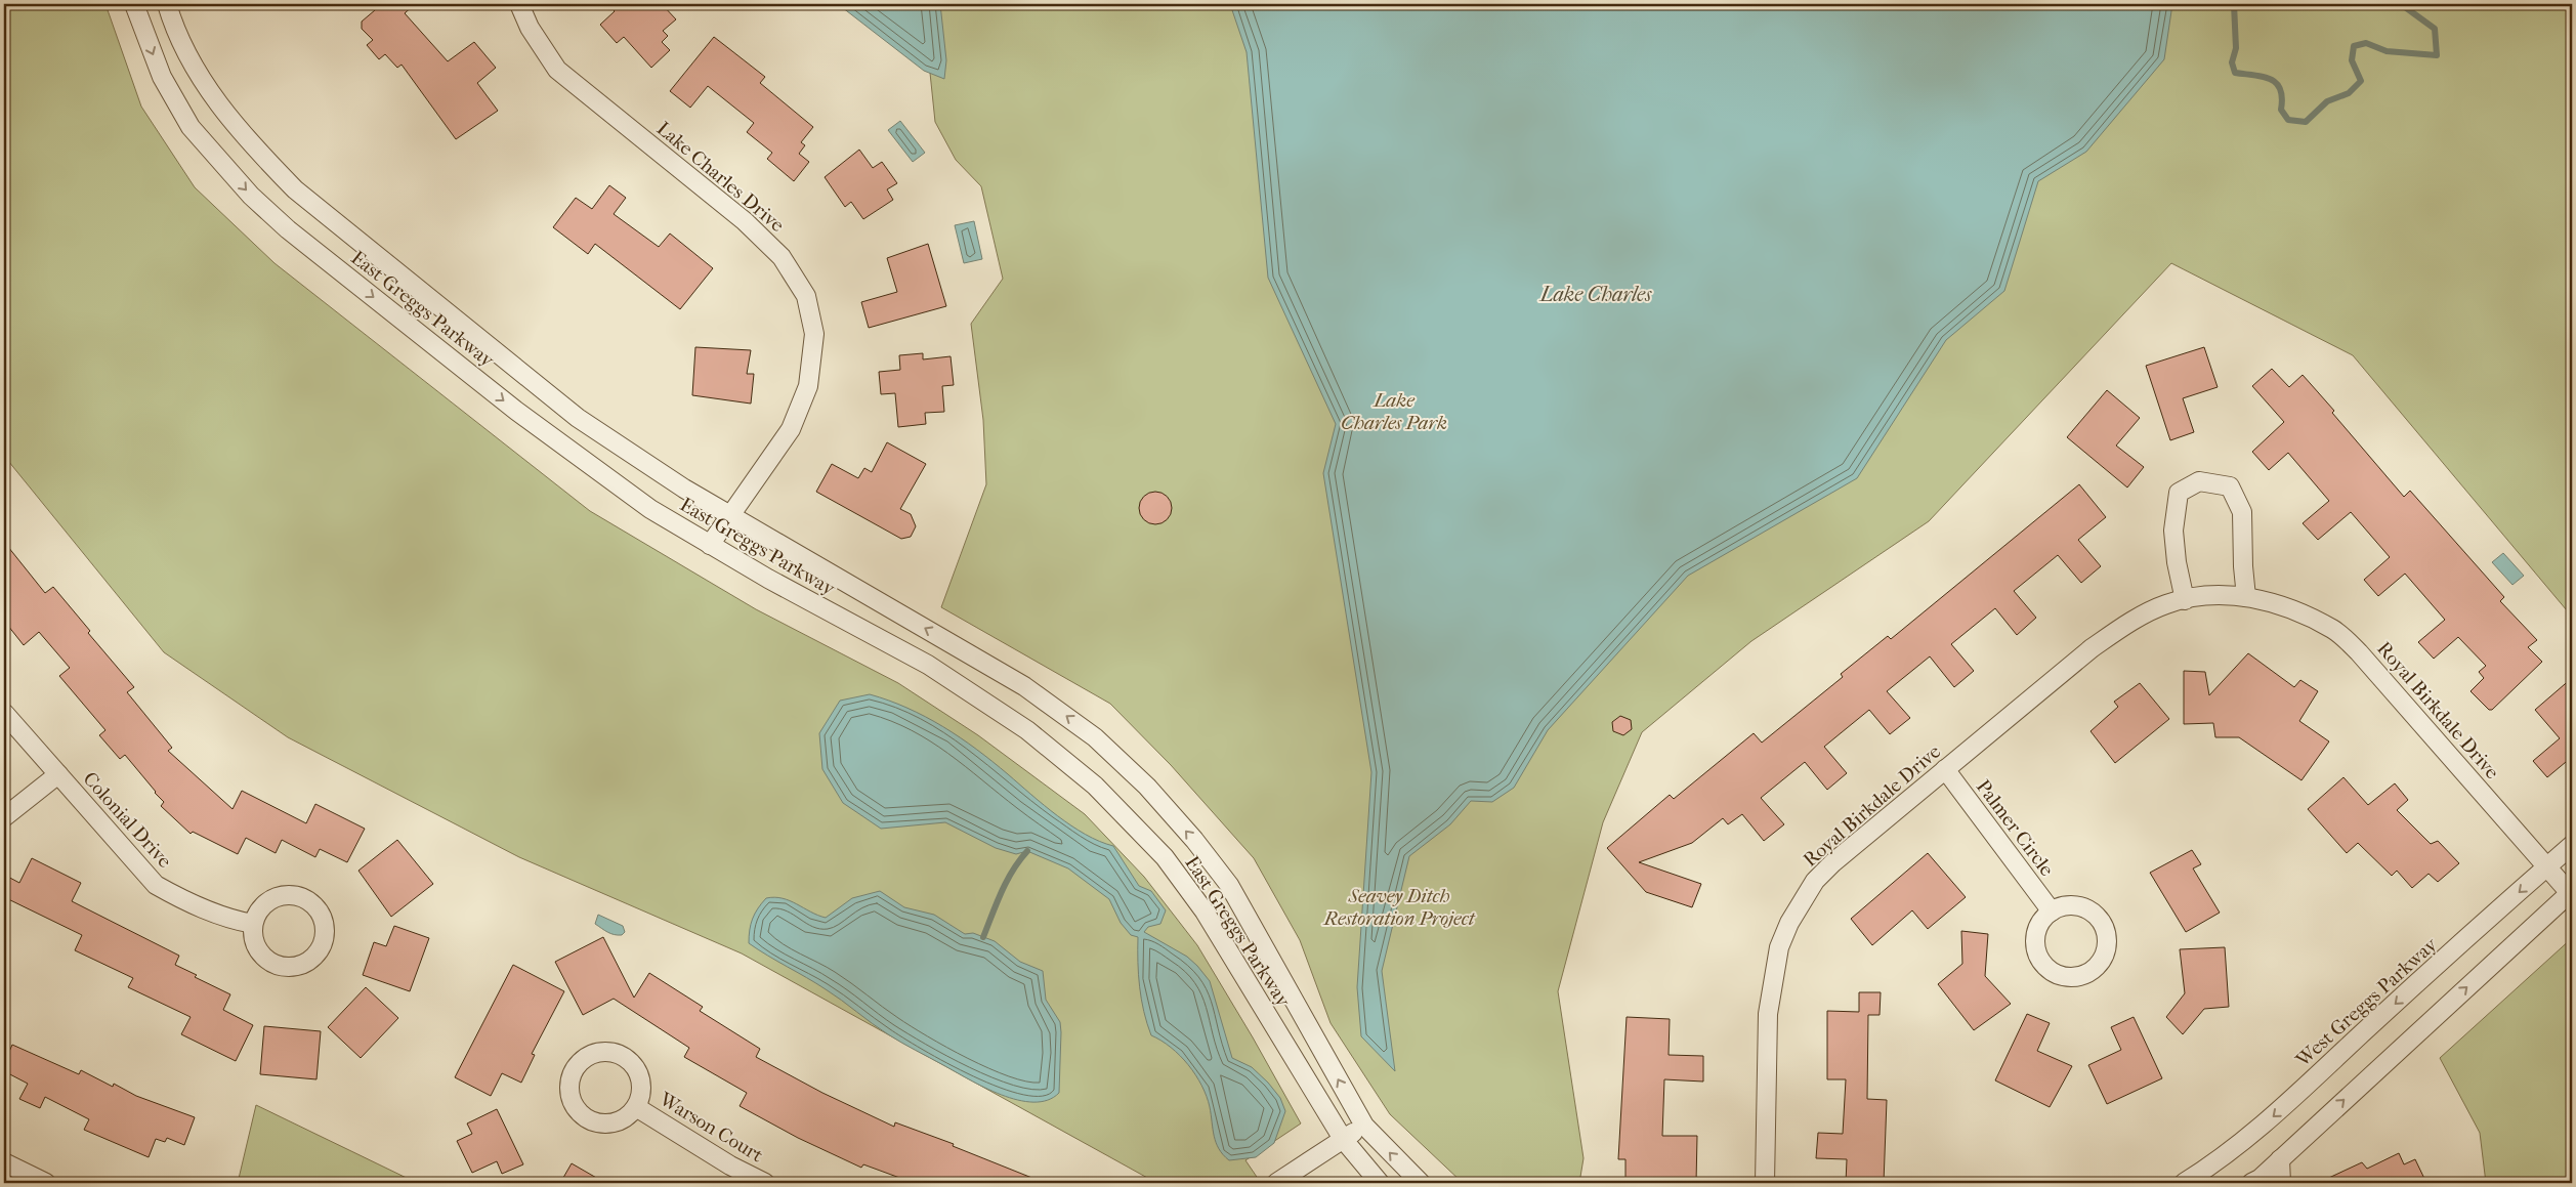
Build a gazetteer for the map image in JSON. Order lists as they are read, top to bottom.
{
  "streets": {
    "street": [
      "Lake Charles Drive",
      "East Greggs Parkway",
      "Royal Birkdale Drive",
      "Colonial Drive",
      "Palmer Circle",
      "West Greggs Parkway",
      "Warson Court"
    ]
  },
  "crossings": [
    ["Lake Charles Drive", "East Greggs Parkway"],
    ["Royal Birkdale Drive", "Palmer Circle"],
    ["Royal Birkdale Drive", "West Greggs Parkway"]
  ],
  "water": ["Lake Charles"],
  "parks": ["Lake Charles Park", "Seavey Ditch Restoration Project"]
}
